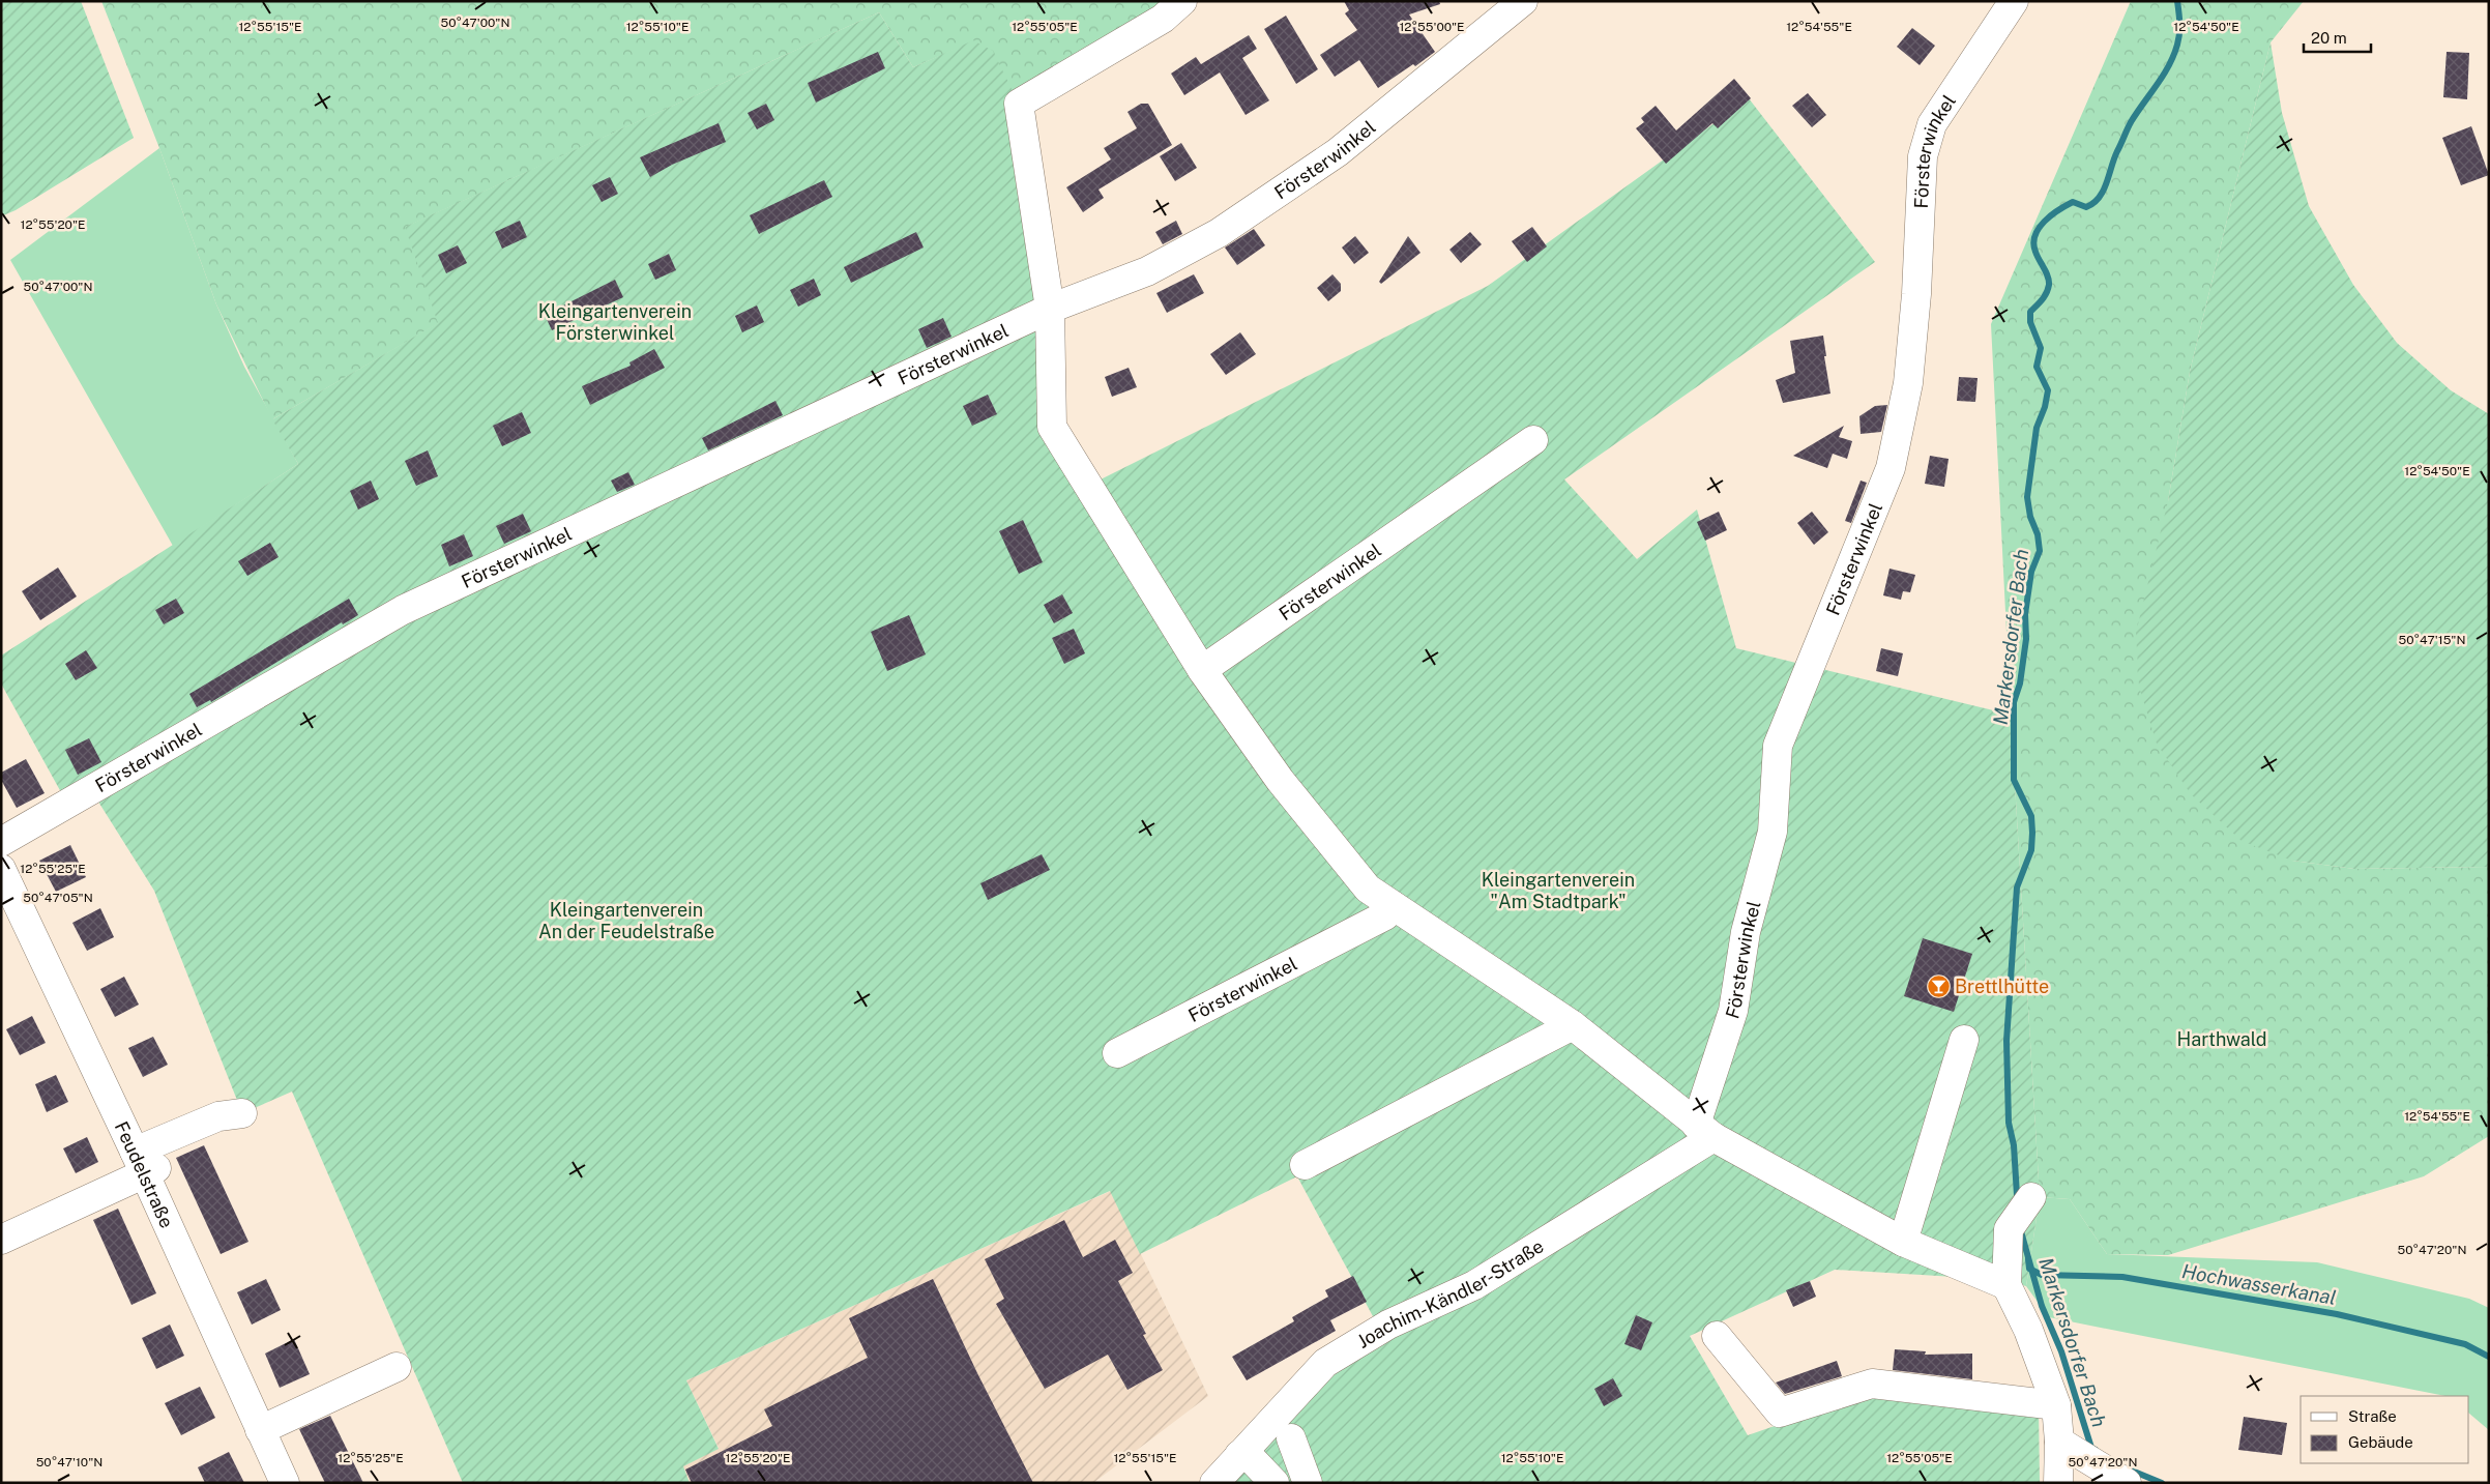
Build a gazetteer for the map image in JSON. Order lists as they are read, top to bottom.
{
  "streets": {
    "street": ["Försterwinkel", "Feudelstraße", "Joachim-Kändler-Straße"]
  },
  "crossings": [
    ["Försterwinkel", "Joachim-Kändler-Straße"]
  ],
  "water": ["Markersdorfer Bach", "Hochwasserkanal"],
  "parks": [
    "Kleingartenverein Försterwinkel",
    "Kleingartenverein \"Am Stadtpark\"",
    "Kleingartenverein An der Feudelstraße",
    "Harthwald"
  ],
  "places": {
    "bar": ["Brettlhütte"]
  },
  "legend": ["Straße", "Gebäude"],
  "scale_bar": "20 m",
  "coordinates": [
    "50°47'00\"N",
    "12°55'15\"E",
    "12°55'10\"E",
    "12°55'05\"E",
    "12°55'00\"E",
    "12°54'55\"E",
    "12°54'50\"E",
    "12°55'20\"E",
    "50°47'15\"N",
    "12°55'25\"E",
    "50°47'05\"N",
    "50°47'20\"N",
    "50°47'10\"N"
  ]
}
